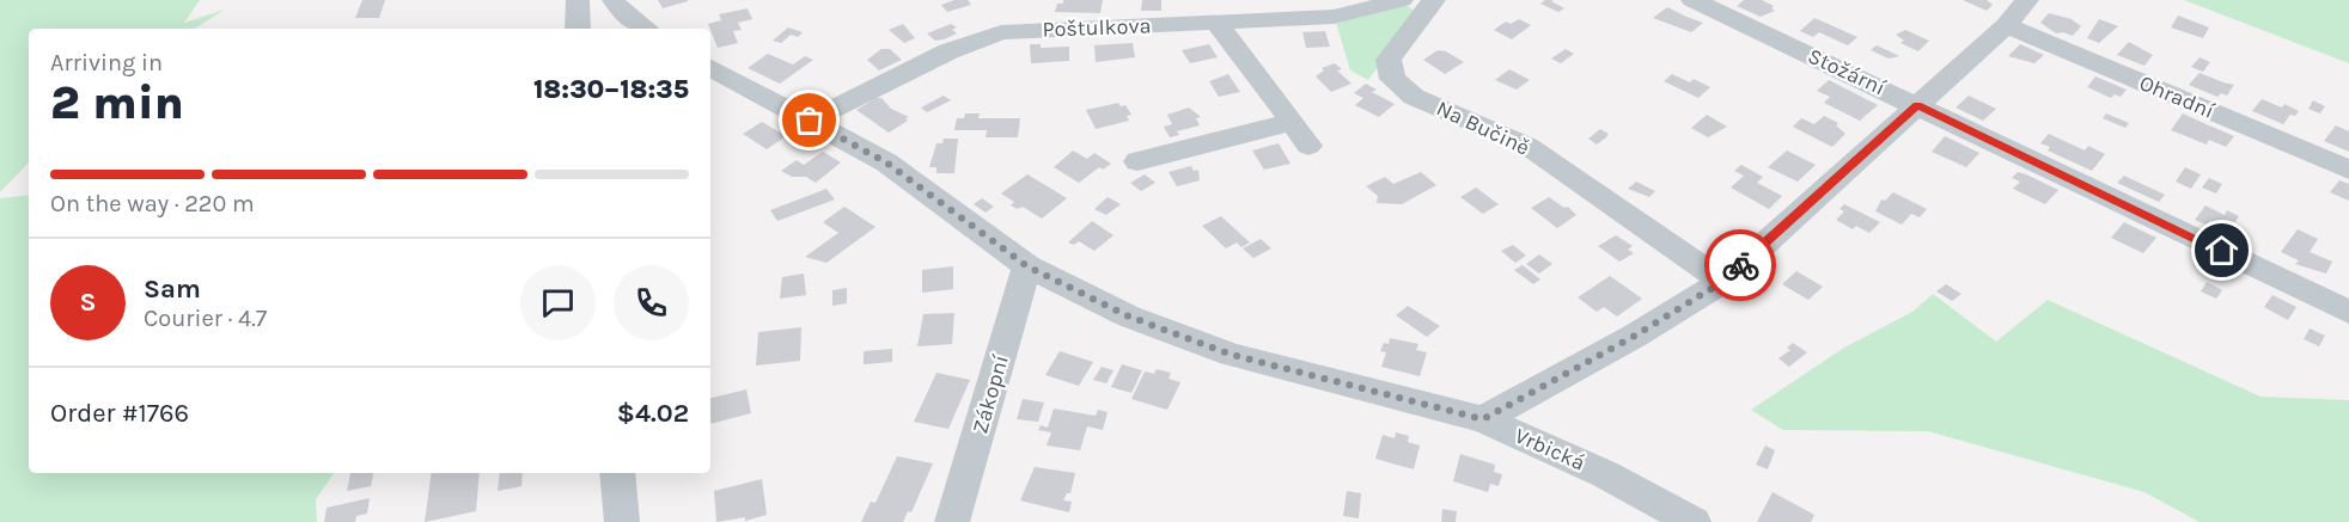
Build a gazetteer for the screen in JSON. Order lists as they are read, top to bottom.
{
  "streets": {
    "street": [
      "Poštulkova",
      "Stožární",
      "Ohradní",
      "Na Bučině",
      "Zákopní",
      "Vrbická"
    ]
  },
  "crossings": [
    ["Poštulkova", "Vrbická"],
    ["Zákopní", "Vrbická"]
  ],
  "page": {
    "heading": ["2 min", "Arriving in", "18:30–18:35"],
    "panel": [
      "Sam",
      "Courier · 4.7",
      "Order #1766",
      "$4.02"
    ],
    "bar": "On the way · 220 m",
    "round": "S"
  }
}
